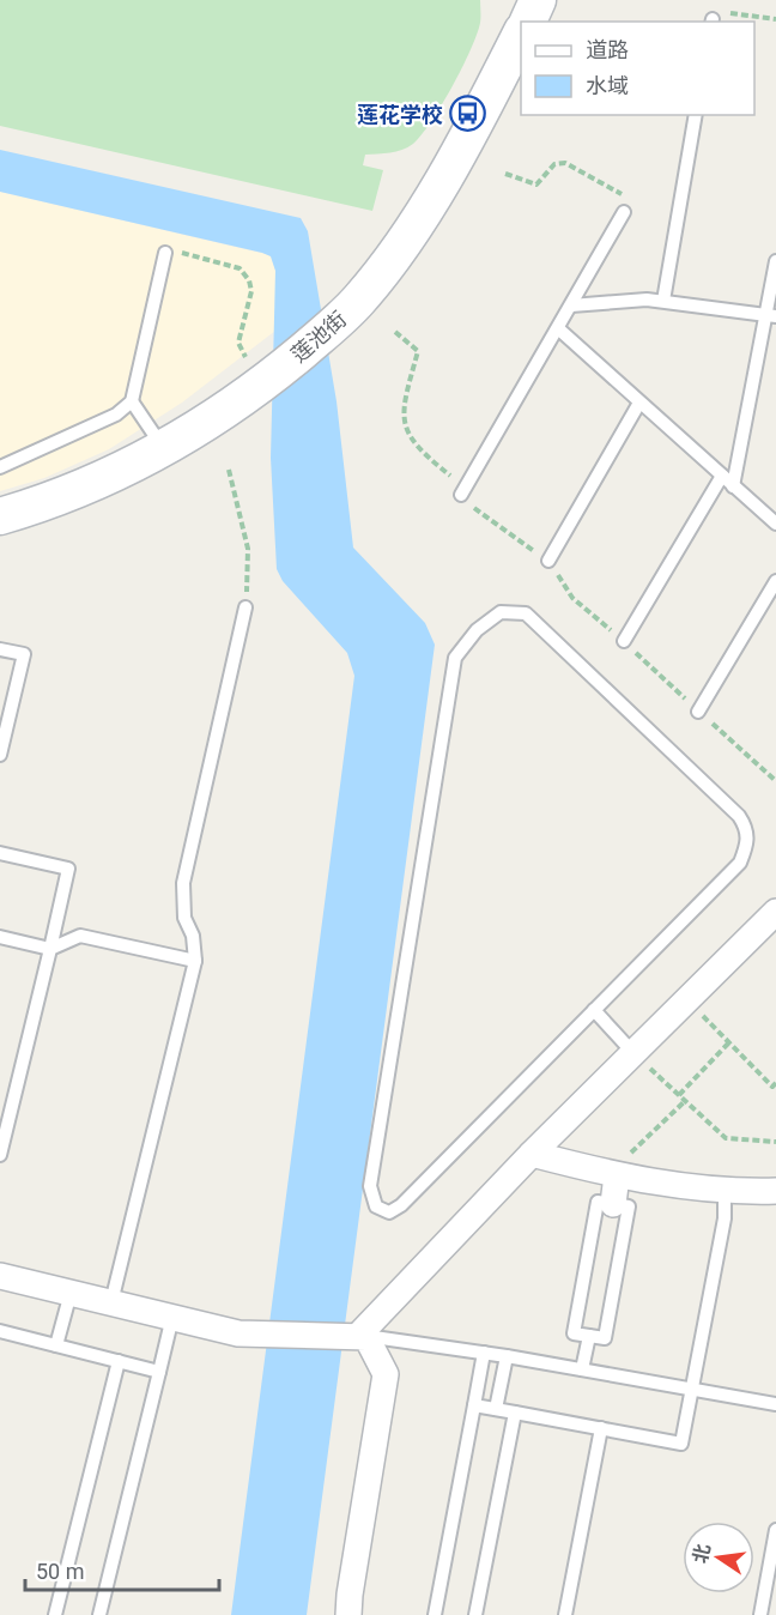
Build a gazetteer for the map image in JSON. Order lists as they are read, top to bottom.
{
  "streets": {
    "main road": ["莲池街"]
  },
  "places": {
    "bus stop": ["莲花学校"]
  },
  "legend": ["道路", "水域"],
  "scale_bar": "50 m",
  "north": "left"
}
